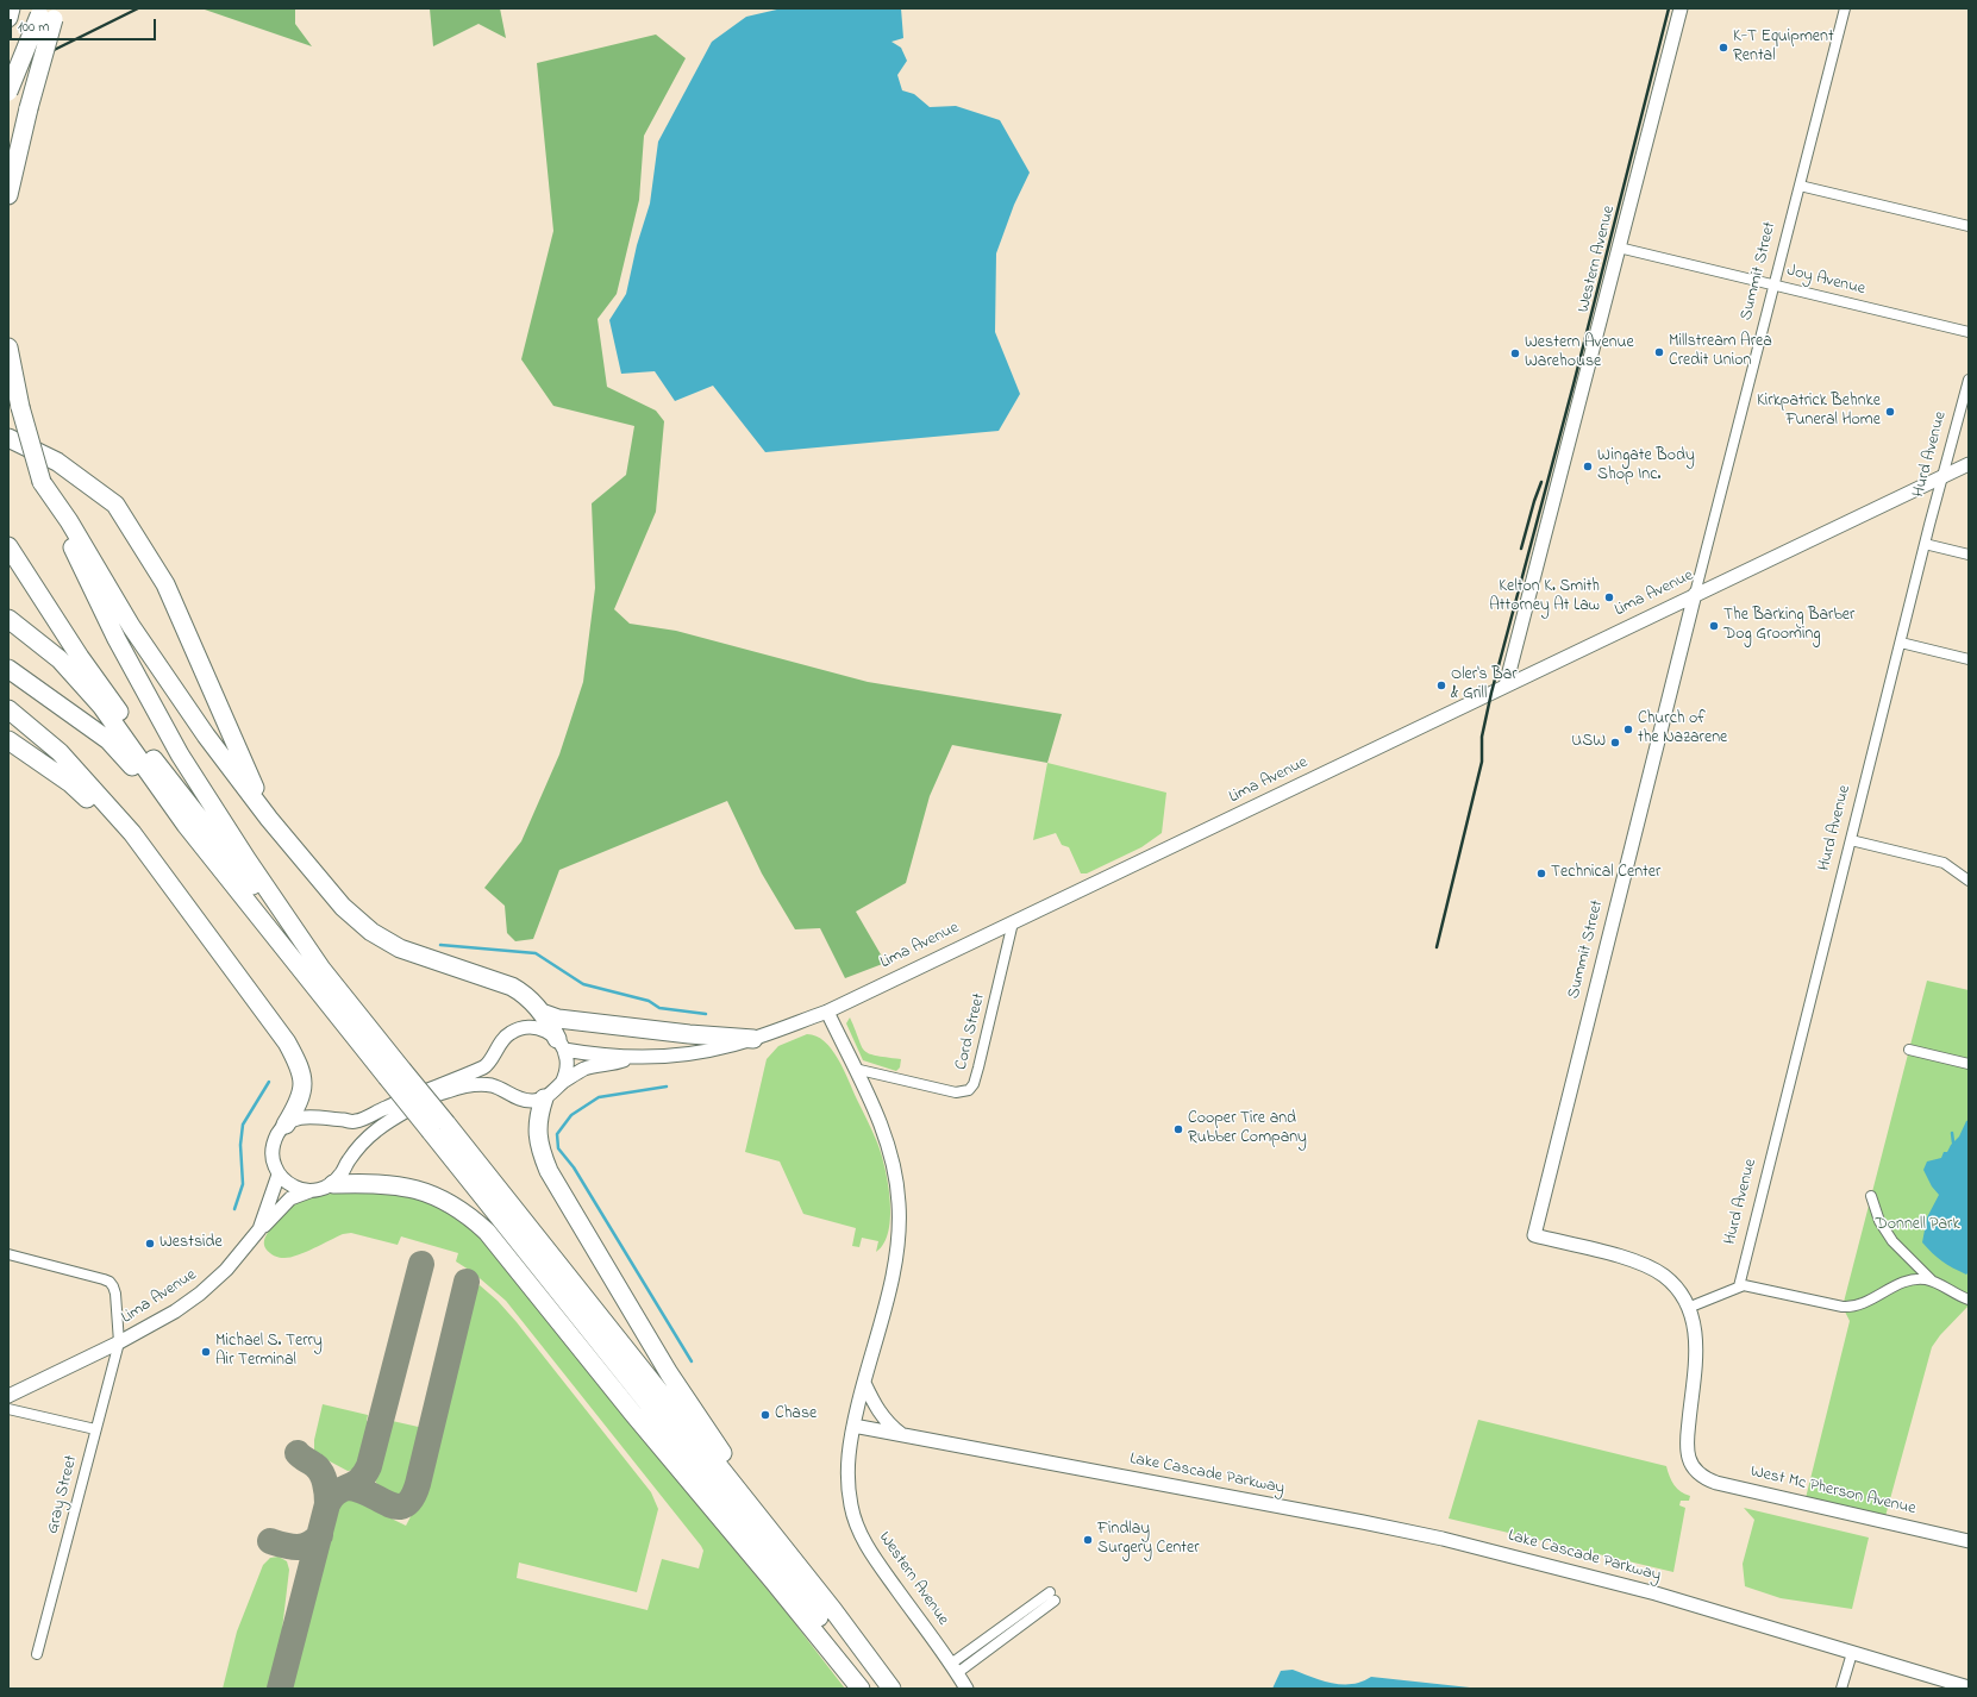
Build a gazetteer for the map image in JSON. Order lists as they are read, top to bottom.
{
  "streets": {
    "street": [
      "Western Avenue",
      "Summit Street",
      "Joy Avenue",
      "Hurd Avenue",
      "Lima Avenue",
      "Cord Street",
      "Lake Cascade Parkway",
      "West Mc Pherson Avenue",
      "Gray Street"
    ]
  },
  "crossings": [
    ["Western Avenue", "Joy Avenue"],
    ["Western Avenue", "Lima Avenue"],
    ["Western Avenue", "Lake Cascade Parkway"],
    ["Summit Street", "Joy Avenue"],
    ["Summit Street", "Lima Avenue"],
    ["Summit Street", "West Mc Pherson Avenue"],
    ["Hurd Avenue", "Lima Avenue"],
    ["Lima Avenue", "Cord Street"],
    ["Lima Avenue", "Gray Street"]
  ],
  "parks": ["Donnell Park"],
  "places": [
    "K-T Equipment Rental",
    "Millstream Area Credit Union",
    "Western Avenue Warehouse",
    "Kirkpatrick Behnke Funeral Home",
    "Wingate Body Shop Inc.",
    "Kelton K. Smith Attorney At Law",
    "The Barking Barber Dog Grooming",
    "Oler's Bar & Grill",
    "Church of the Nazarene",
    "USW",
    "Technical Center",
    "Cooper Tire and Rubber Company",
    "Westside",
    "Michael S. Terry Air Terminal",
    "Chase",
    "Findlay Surgery Center"
  ],
  "scale_bar": "100 m"
}
